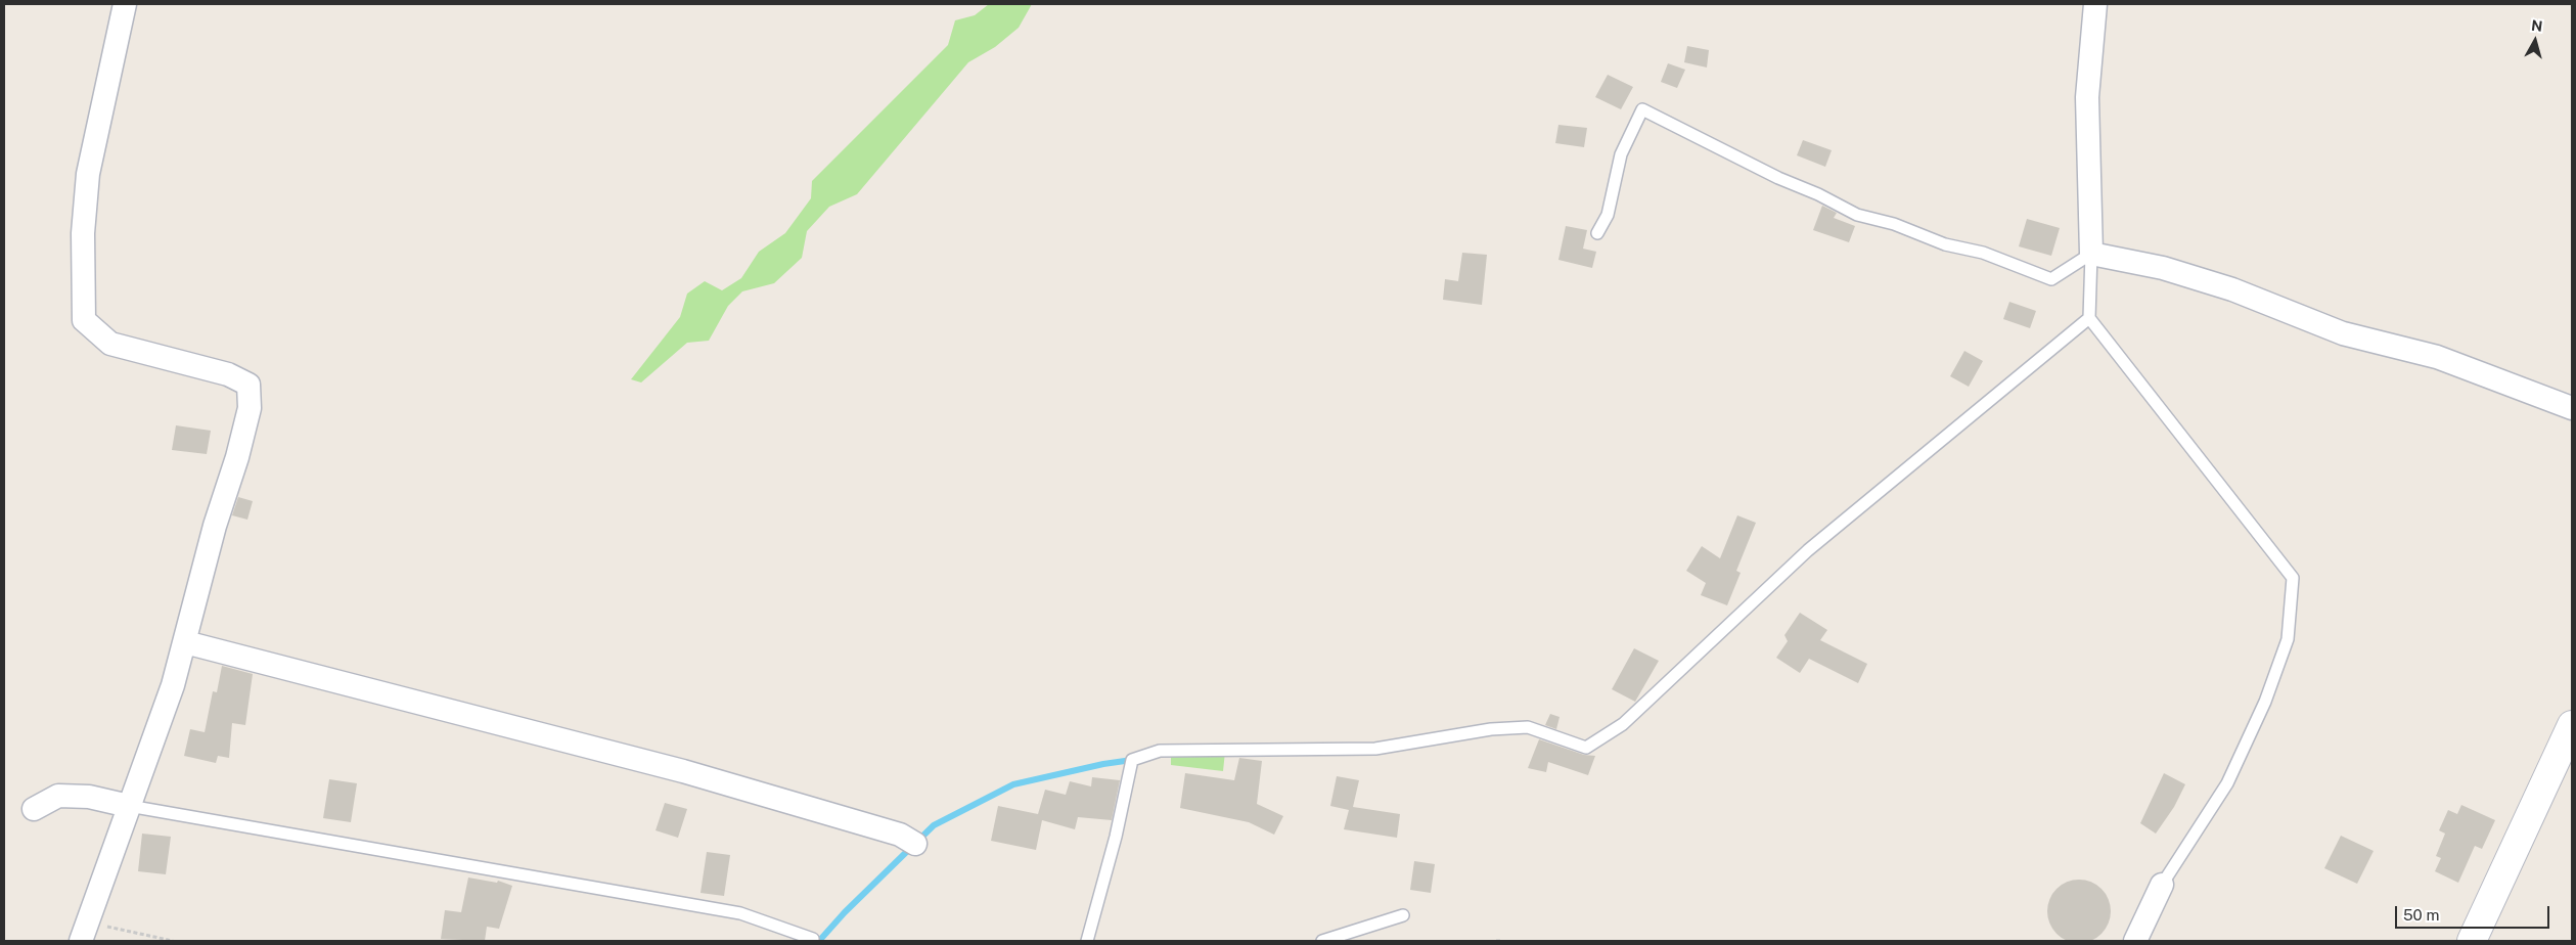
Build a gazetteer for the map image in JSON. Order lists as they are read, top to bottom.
{
  "scale_bar": "50 m",
  "north": "top"
}
